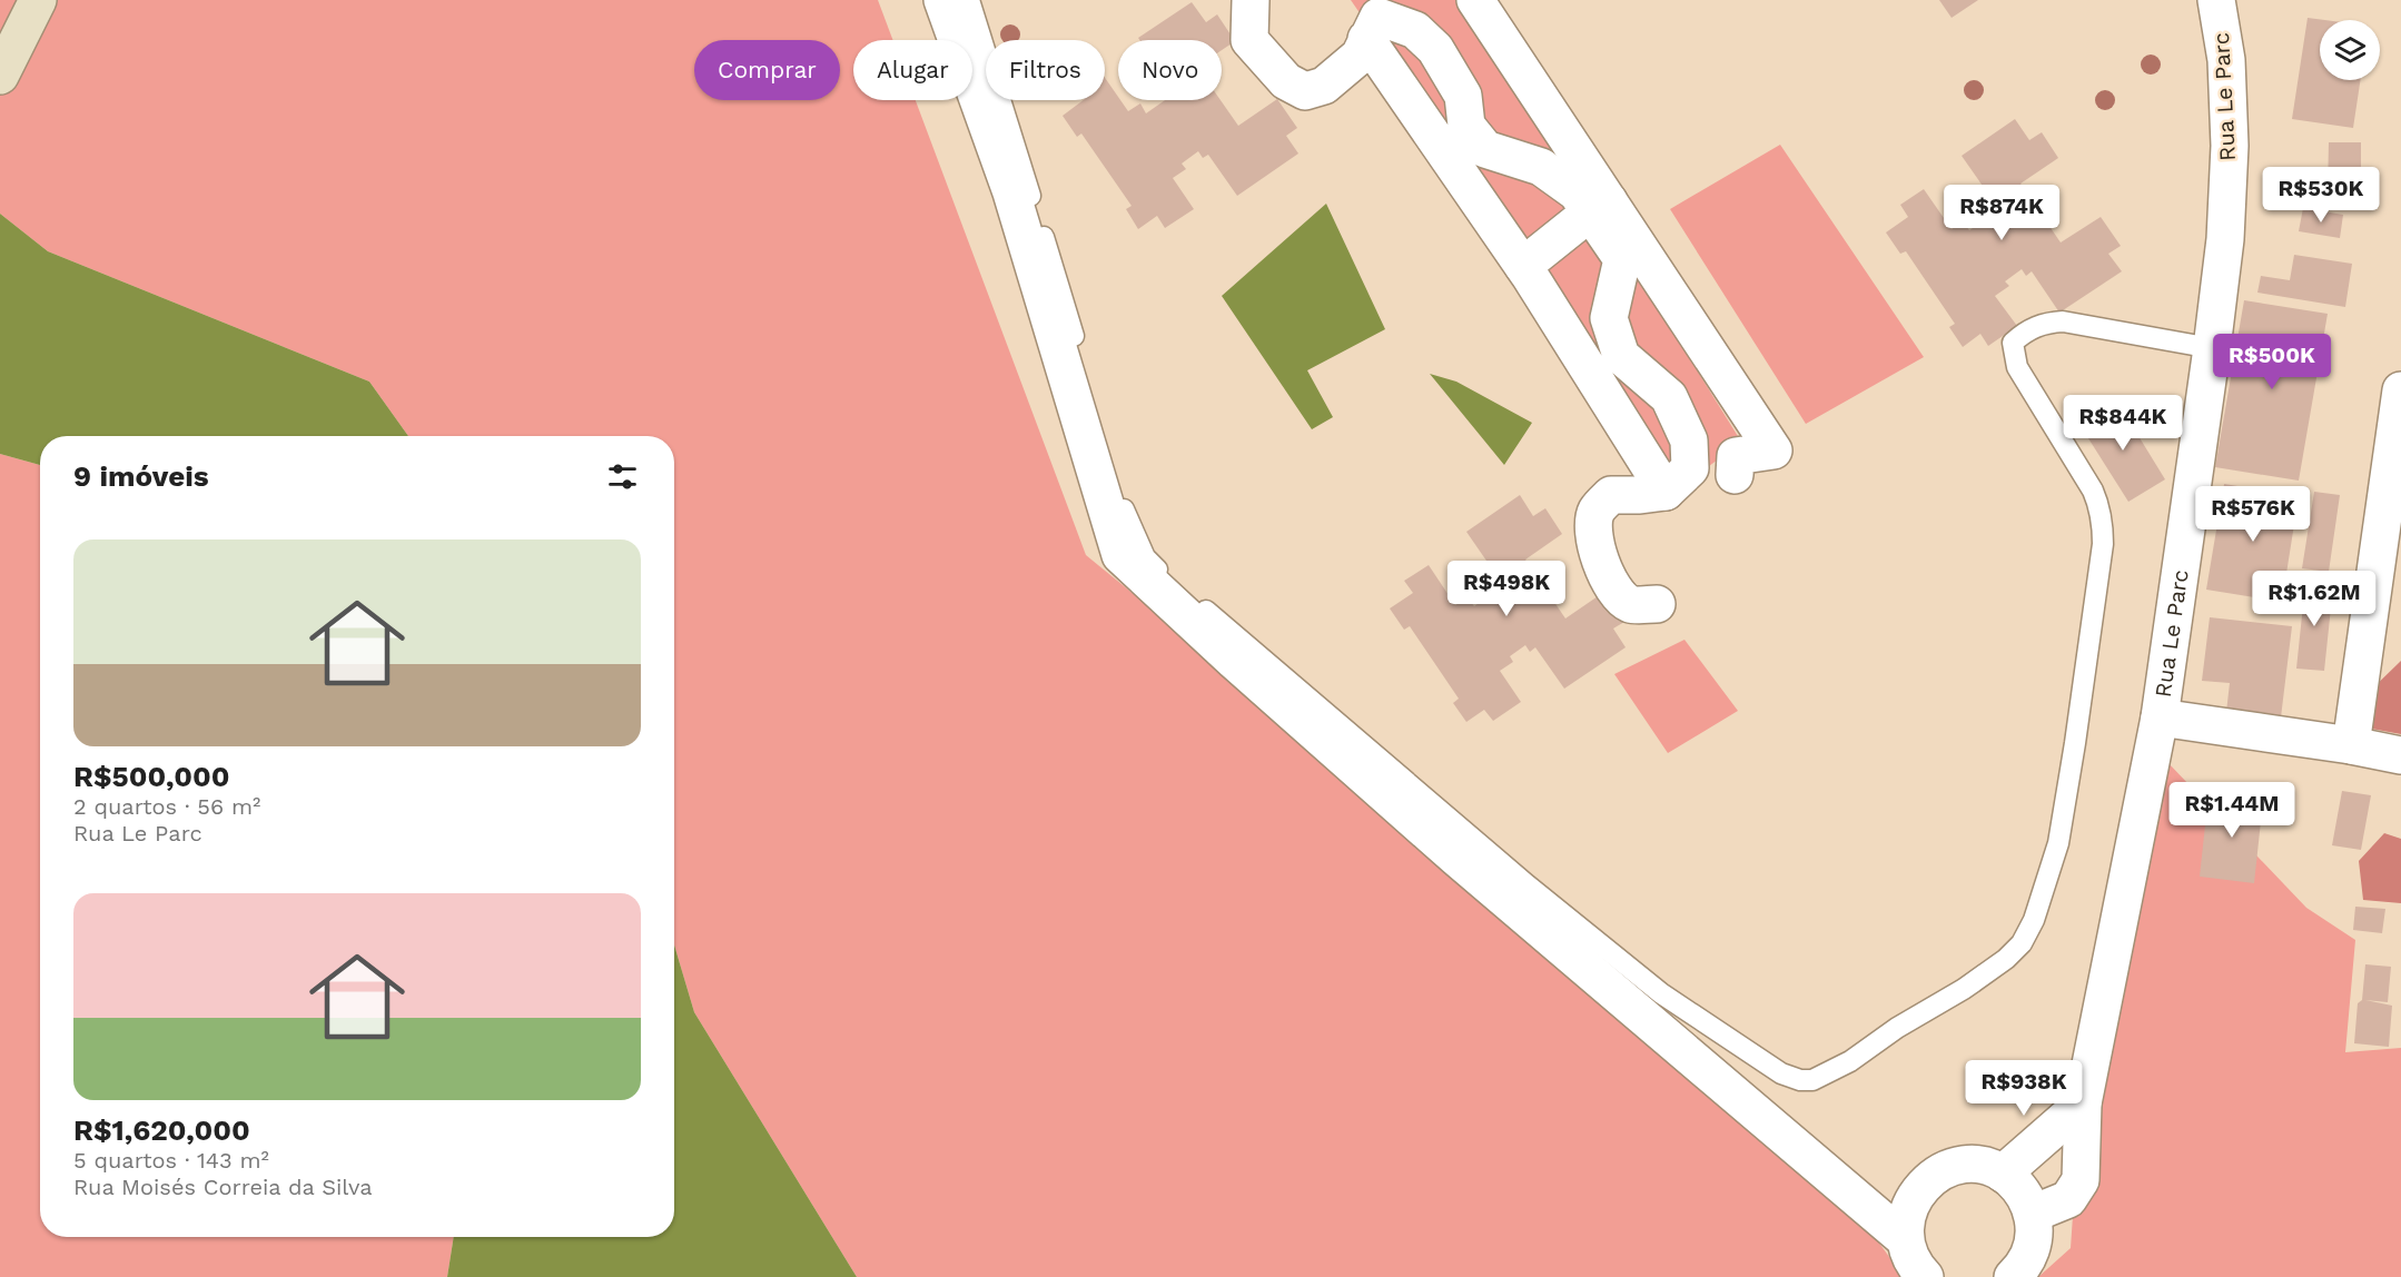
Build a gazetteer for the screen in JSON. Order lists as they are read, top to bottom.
{
  "streets": {
    "street": ["Rua Le Parc"]
  },
  "page": {
    "chip": [
      "Comprar",
      "Alugar",
      "Filtros",
      "Novo"
    ],
    "price": [
      "R$530K",
      "R$874K",
      "R$500K",
      "R$844K",
      "R$576K",
      "R$498K",
      "R$1.62M",
      "R$1.44M",
      "R$938K"
    ],
    "heading": "9 imóveis",
    "list": [
      {
        "name": "R$500,000",
        "note": "2 quartos · 56 m² · Rua Le Parc"
      },
      {
        "name": "R$1,620,000",
        "note": "5 quartos · 143 m² · Rua Moisés Correia da Silva"
      }
    ]
  }
}
